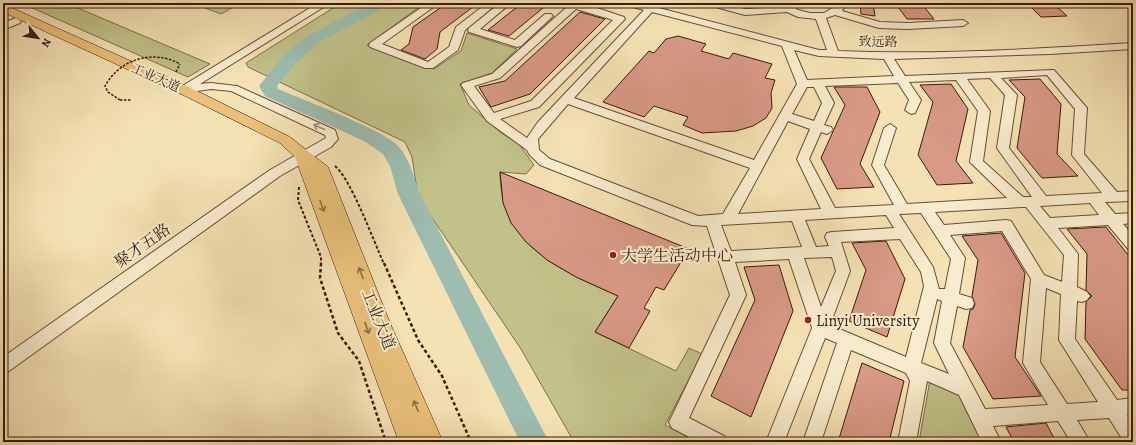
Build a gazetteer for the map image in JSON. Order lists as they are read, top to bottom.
{
  "streets": {
    "main road": ["工业大道"],
    "street": ["致远路", "聚才五路"]
  },
  "crossings": [
    ["工业大道", "聚才五路"]
  ],
  "places": ["大学生活动中心", "Linyi University"],
  "north": "bottom right"
}
